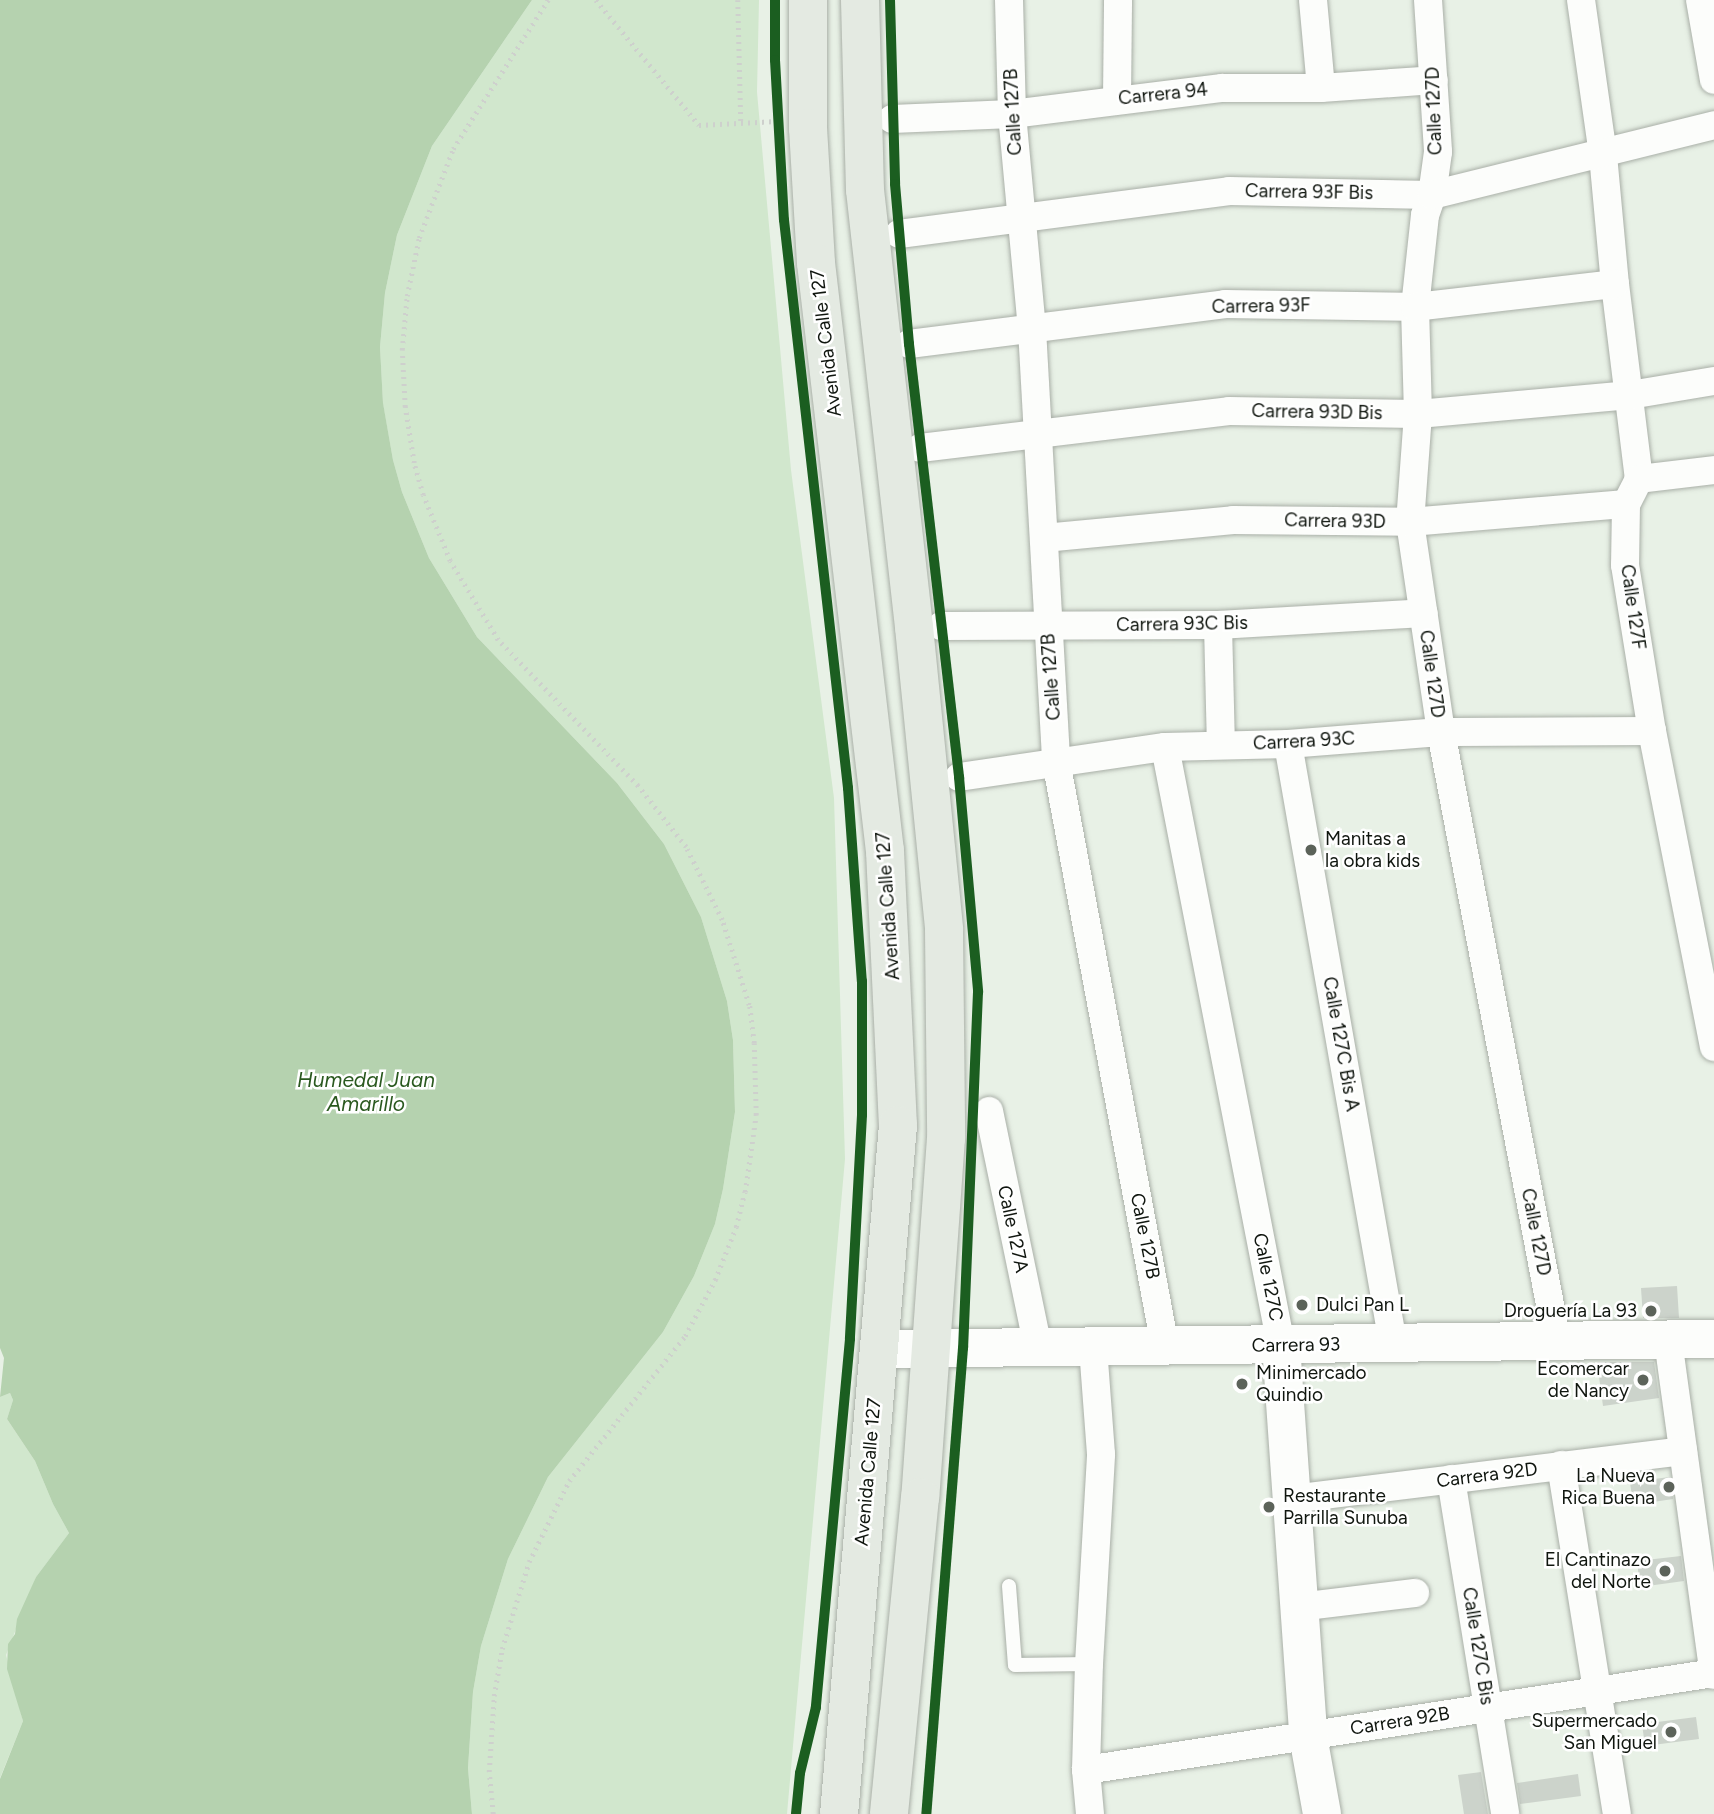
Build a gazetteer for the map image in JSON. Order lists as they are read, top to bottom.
{
  "streets": {
    "main road": ["Avenida Calle 127"],
    "street": [
      "Carrera 94",
      "Calle 127D",
      "Calle 127B",
      "Carrera 93F Bis",
      "Carrera 93F",
      "Carrera 93D Bis",
      "Carrera 93D",
      "Calle 127F",
      "Carrera 93C Bis",
      "Carrera 93C",
      "Calle 127C Bis A",
      "Calle 127A",
      "Calle 127C",
      "Carrera 93",
      "Carrera 92D",
      "Calle 127C Bis",
      "Carrera 92B"
    ]
  },
  "crossings": [
    ["Carrera 94", "Calle 127D"],
    ["Carrera 94", "Calle 127B"],
    ["Calle 127D", "Carrera 93F Bis"],
    ["Calle 127D", "Carrera 93F"],
    ["Calle 127D", "Carrera 93D Bis"],
    ["Calle 127D", "Carrera 93D"],
    ["Calle 127D", "Carrera 93C Bis"],
    ["Calle 127D", "Carrera 93C"],
    ["Calle 127D", "Carrera 93"],
    ["Calle 127B", "Carrera 93F Bis"],
    ["Calle 127B", "Carrera 93F"],
    ["Calle 127B", "Carrera 93D Bis"],
    ["Calle 127B", "Carrera 93D"],
    ["Calle 127B", "Carrera 93C Bis"],
    ["Calle 127B", "Carrera 93C"],
    ["Calle 127B", "Carrera 93"],
    ["Avenida Calle 127", "Carrera 93"],
    ["Carrera 93D", "Calle 127F"],
    ["Calle 127F", "Carrera 93C"],
    ["Carrera 93C", "Calle 127C Bis A"],
    ["Carrera 93C", "Calle 127C"],
    ["Calle 127C Bis A", "Carrera 93"],
    ["Calle 127A", "Carrera 93"],
    ["Calle 127C", "Carrera 93"],
    ["Calle 127C", "Carrera 92D"],
    ["Calle 127C", "Carrera 92B"],
    ["Carrera 92D", "Calle 127C Bis"],
    ["Calle 127C Bis", "Carrera 92B"]
  ],
  "water": ["Humedal Juan Amarillo"],
  "places": [
    "Manitas a la obra kids",
    "Dulci Pan L",
    "Droguería La 93",
    "Ecomercar de Nancy",
    "Minimercado Quindio",
    "La Nueva Rica Buena",
    "Restaurante Parrilla Sunuba",
    "El Cantinazo del Norte",
    "Supermercado San Miguel"
  ]
}
